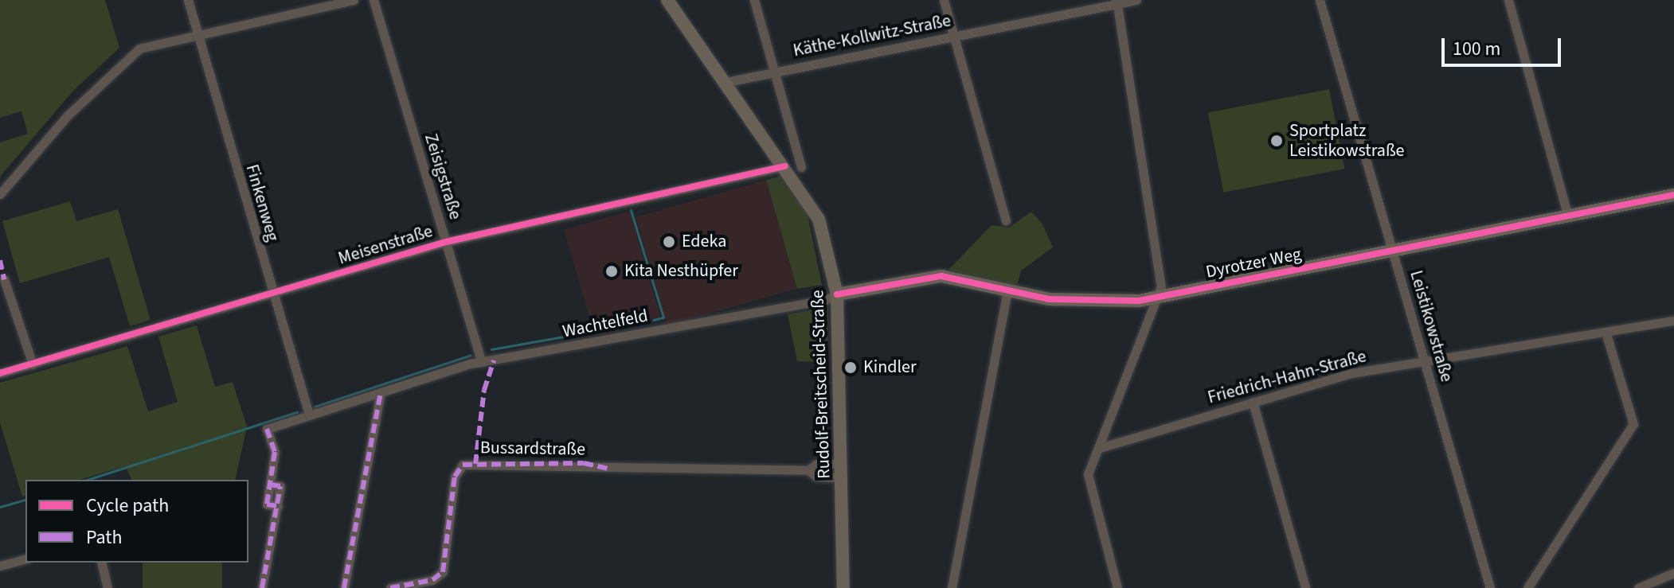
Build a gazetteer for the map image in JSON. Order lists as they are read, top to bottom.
{
  "streets": {
    "street": [
      "Käthe-Kollwitz-Straße",
      "Zeisigstraße",
      "Finkenweg",
      "Meisenstraße",
      "Dyrotzer Weg",
      "Wachtelfeld",
      "Leistikowstraße",
      "Friedrich-Hahn-Straße",
      "Rudolf-Breitscheid-Straße",
      "Bussardstraße"
    ]
  },
  "crossings": [
    ["Käthe-Kollwitz-Straße", "Rudolf-Breitscheid-Straße"],
    ["Zeisigstraße", "Meisenstraße"],
    ["Zeisigstraße", "Wachtelfeld"],
    ["Finkenweg", "Meisenstraße"],
    ["Finkenweg", "Wachtelfeld"],
    ["Meisenstraße", "Rudolf-Breitscheid-Straße"],
    ["Dyrotzer Weg", "Wachtelfeld"],
    ["Dyrotzer Weg", "Leistikowstraße"],
    ["Dyrotzer Weg", "Rudolf-Breitscheid-Straße"],
    ["Wachtelfeld", "Rudolf-Breitscheid-Straße"],
    ["Leistikowstraße", "Friedrich-Hahn-Straße"],
    ["Rudolf-Breitscheid-Straße", "Bussardstraße"]
  ],
  "places": [
    "Sportplatz Leistikowstraße",
    "Edeka",
    "Kita Nesthüpfer",
    "Kindler"
  ],
  "legend": ["Cycle path", "Path"],
  "scale_bar": "100 m"
}
